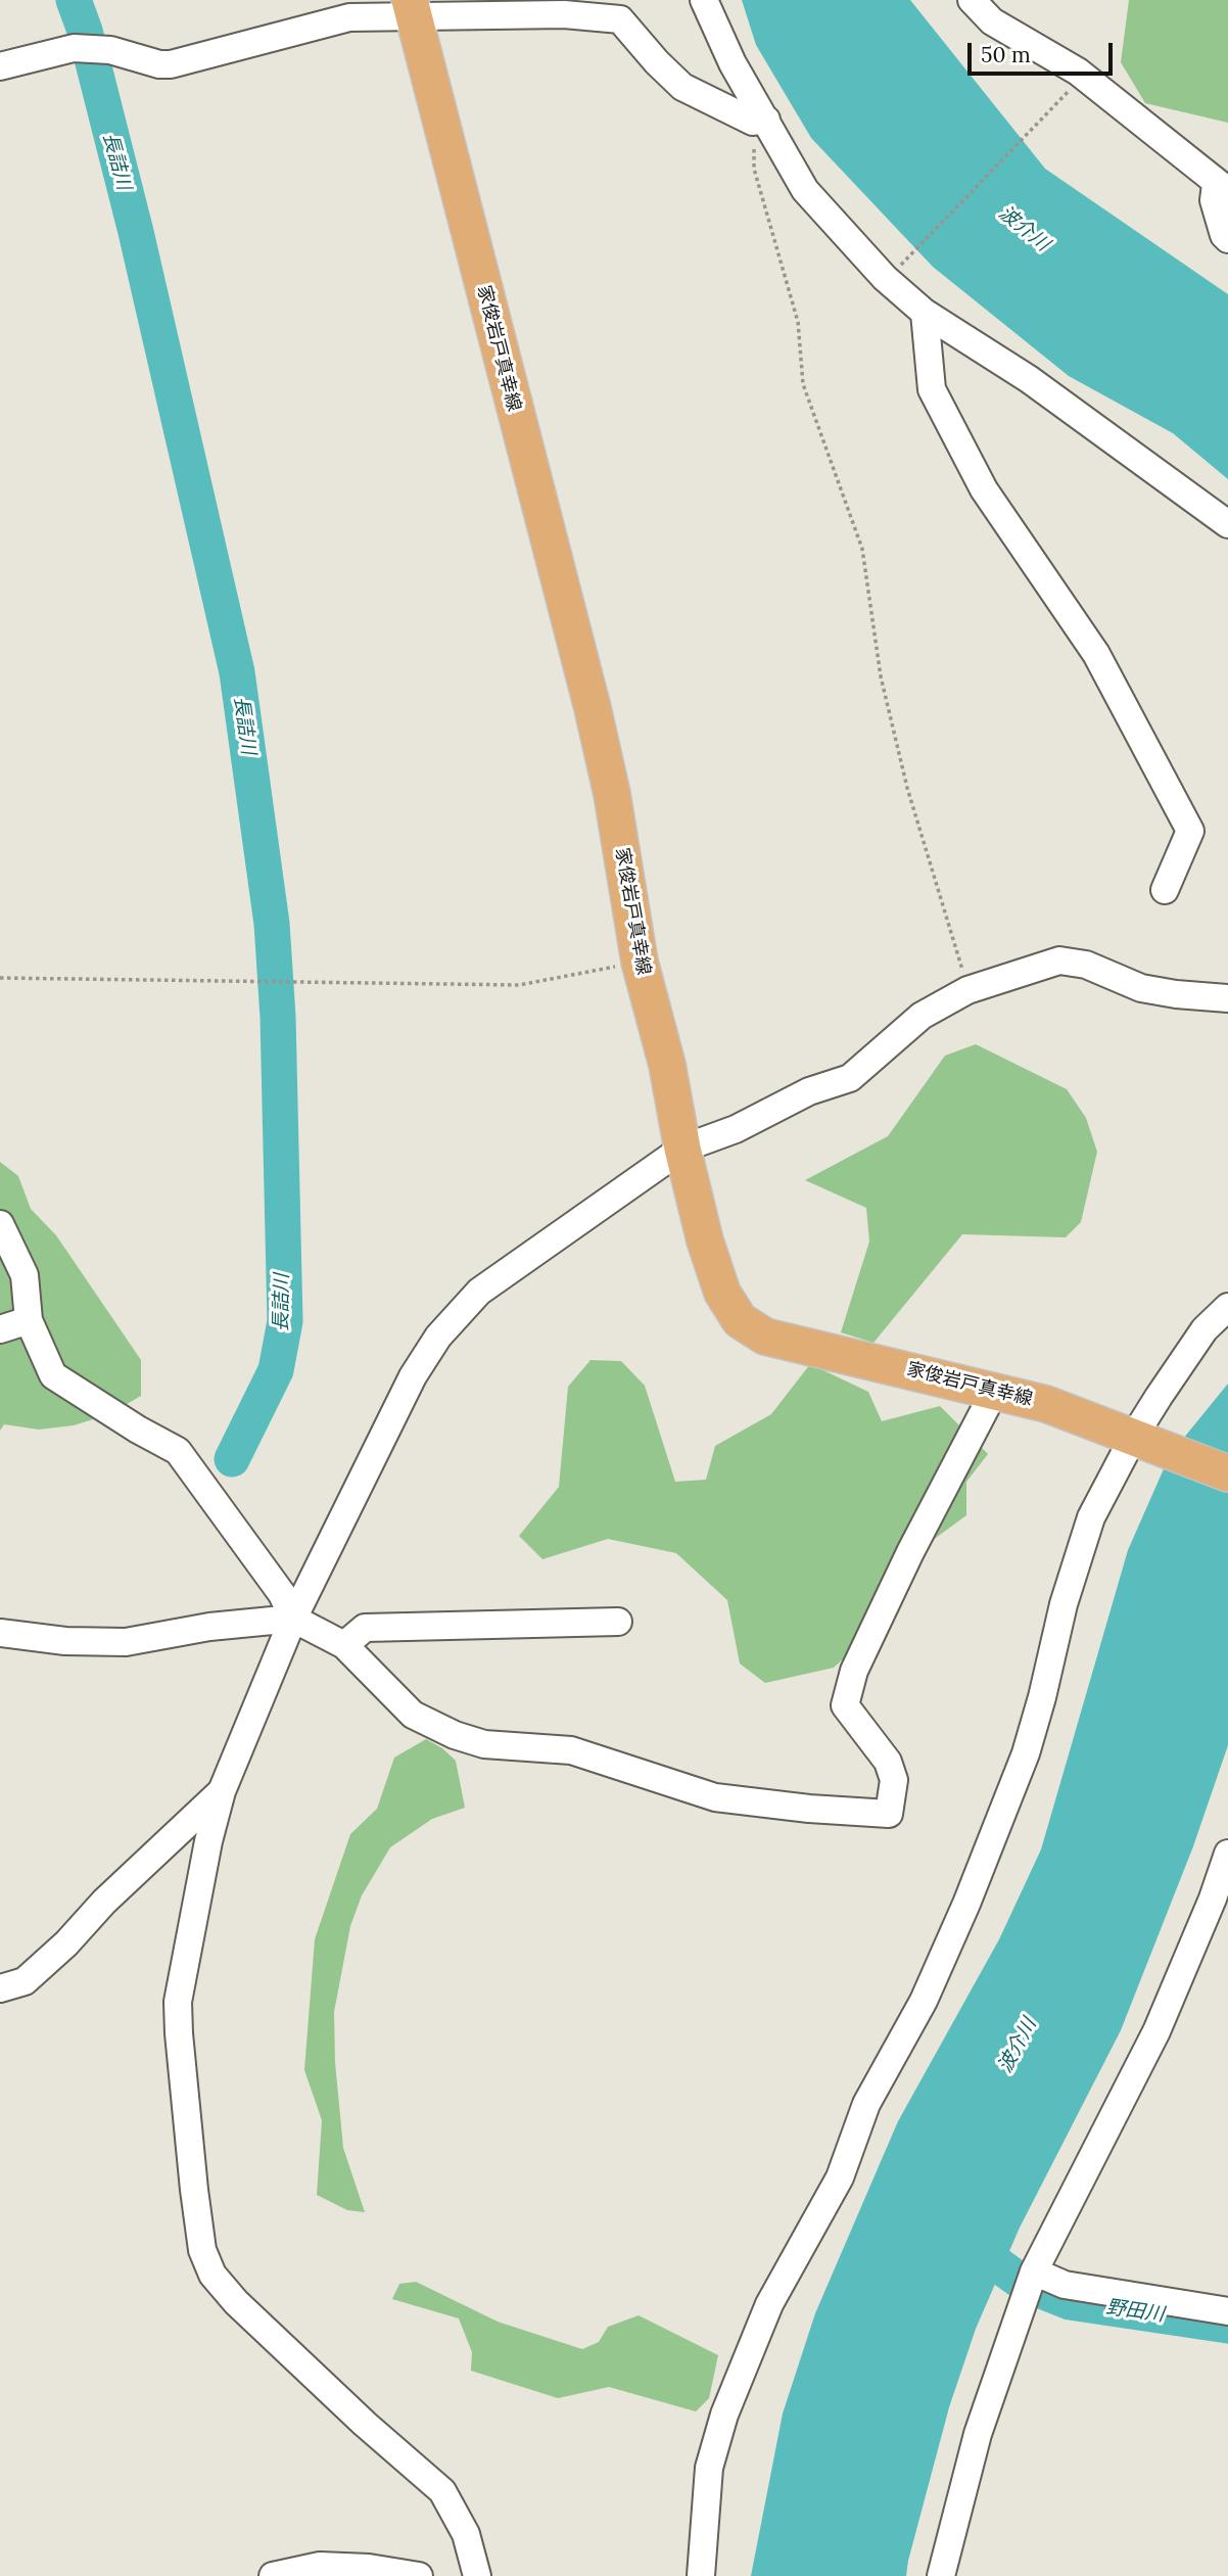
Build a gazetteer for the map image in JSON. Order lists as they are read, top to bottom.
{
  "streets": {
    "main road": ["家俊岩戸真幸線"]
  },
  "water": ["長詰川", "波介川", "野田川"],
  "scale_bar": "50 m"
}
